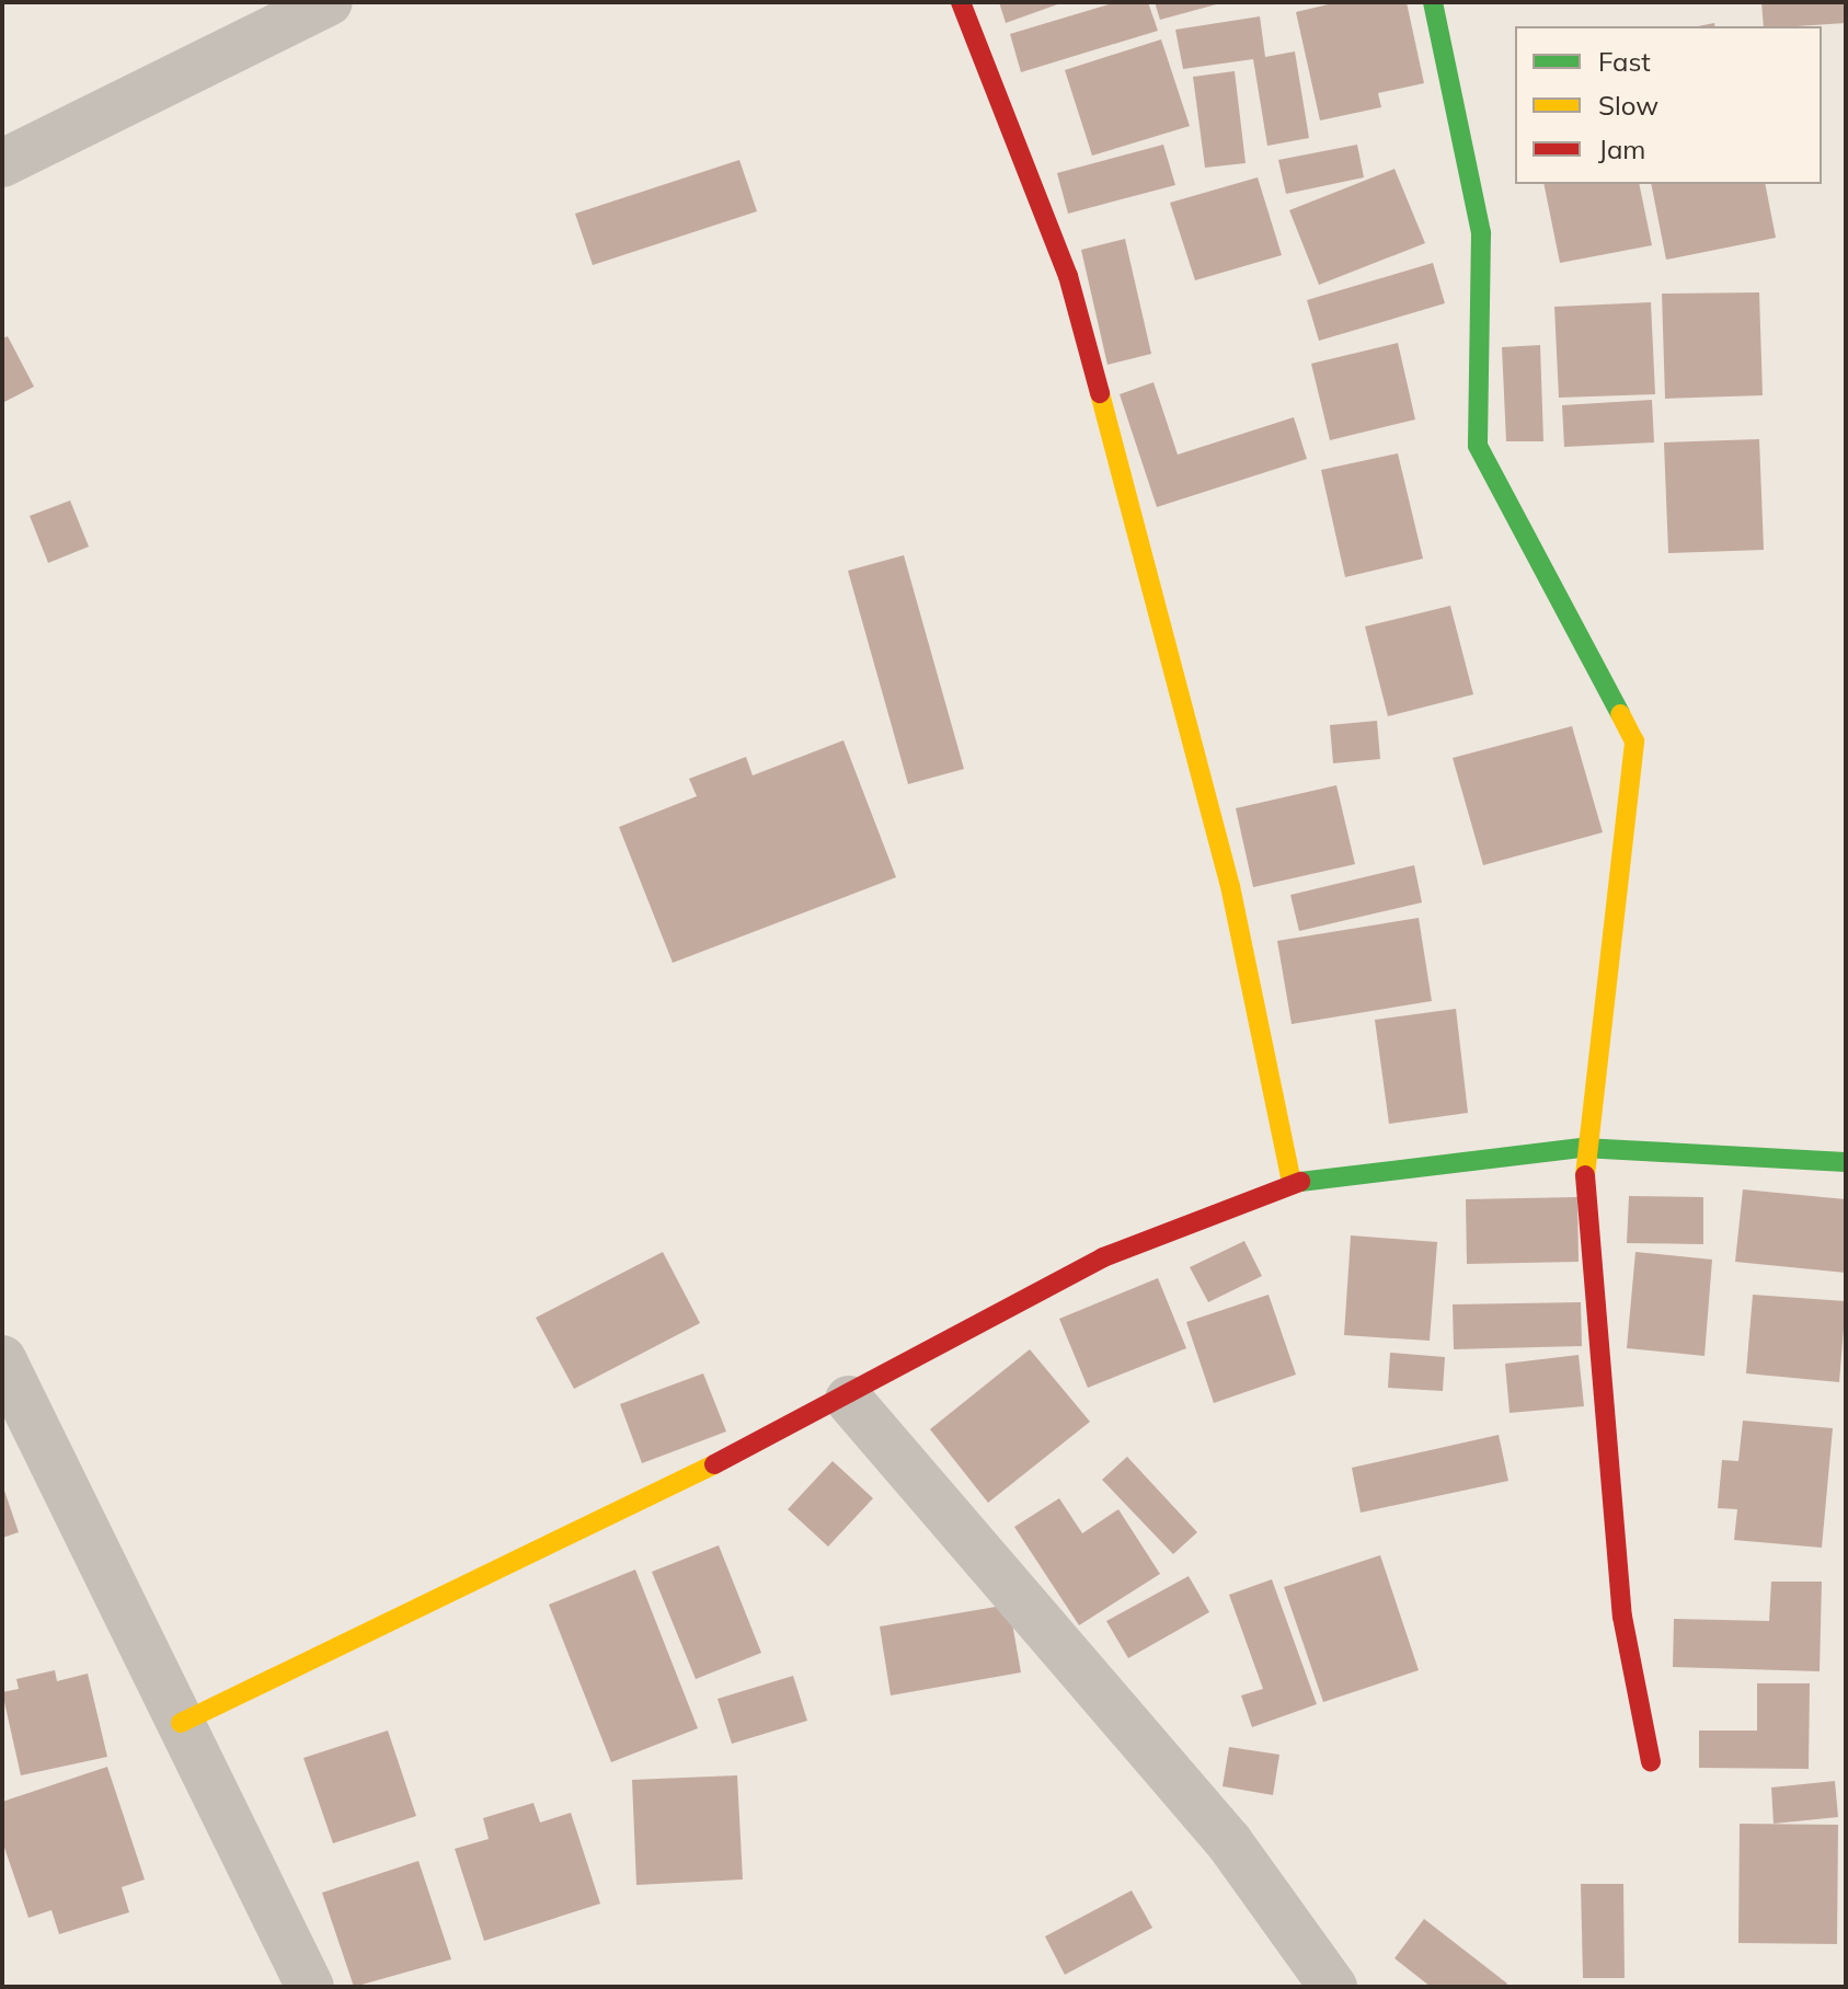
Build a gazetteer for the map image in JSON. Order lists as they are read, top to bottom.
{
  "legend": ["Fast", "Slow", "Jam"]
}
